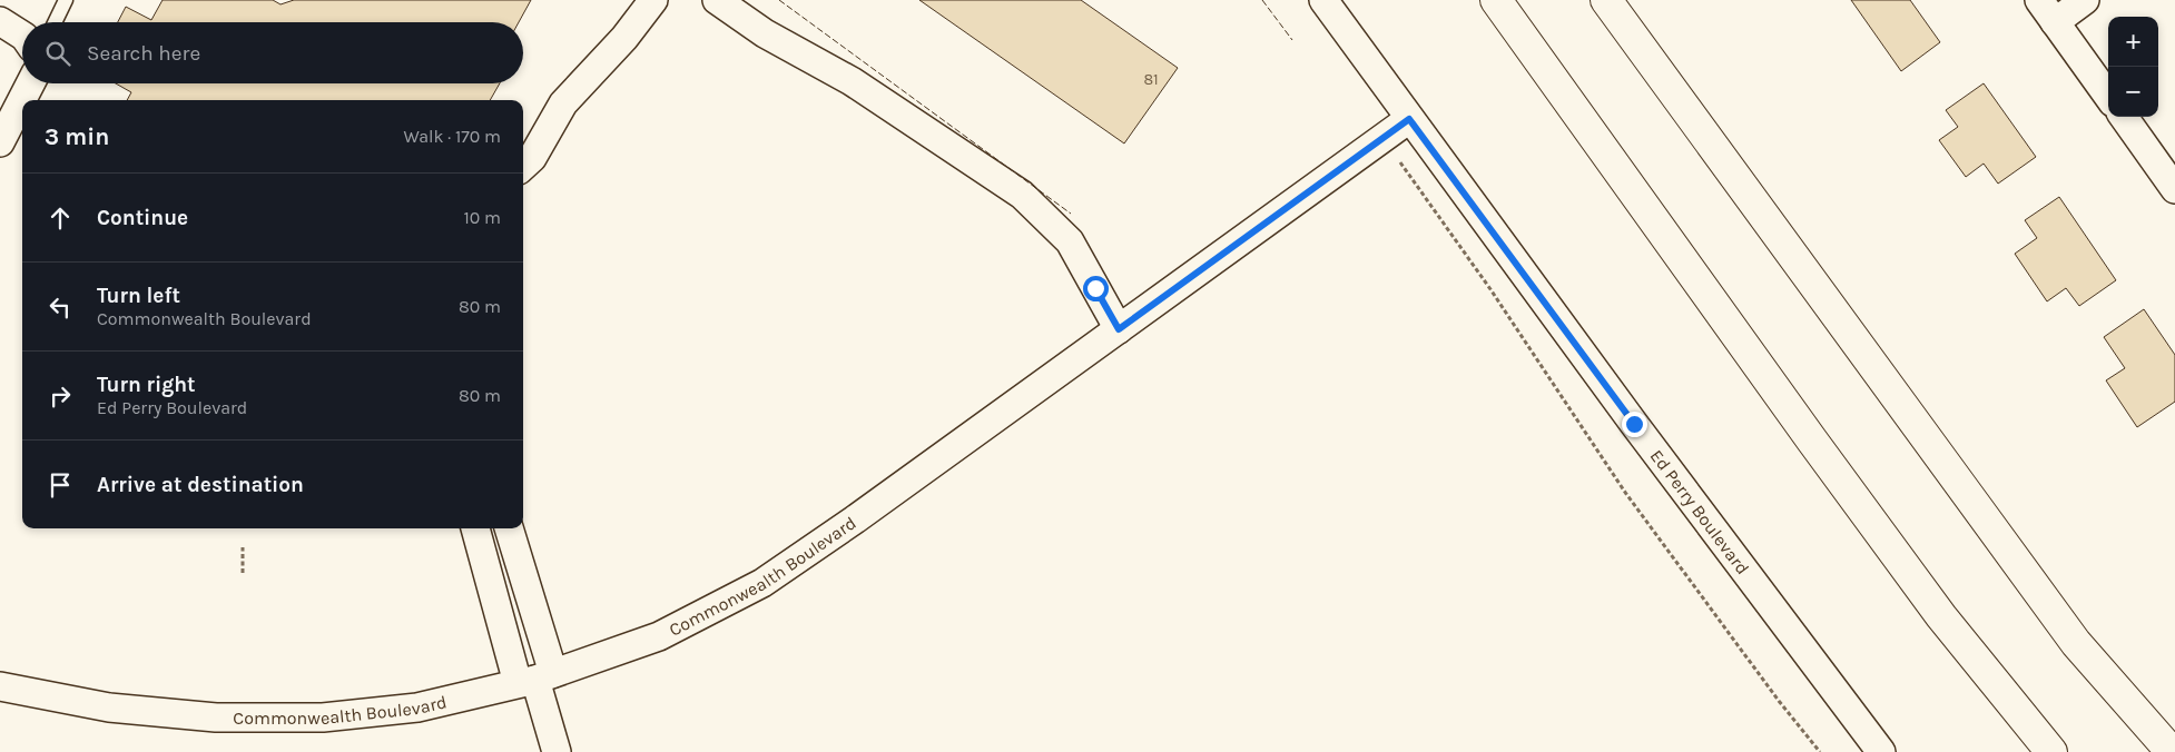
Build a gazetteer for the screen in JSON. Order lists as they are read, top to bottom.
{
  "streets": {
    "street": ["Ed Perry Boulevard", "Commonwealth Boulevard"]
  },
  "crossings": [
    ["Ed Perry Boulevard", "Commonwealth Boulevard"]
  ],
  "house_numbers": ["81"],
  "page": {
    "map_buttons": ["+", "−"],
    "search": "Search here",
    "heading": ["3 min", "Walk · 170 m"],
    "list": [
      ["Continue", "10 m"],
      ["Turn left", "Commonwealth Boulevard", "80 m"],
      ["Turn right", "Ed Perry Boulevard", "80 m"],
      "Arrive at destination"
    ]
  }
}
